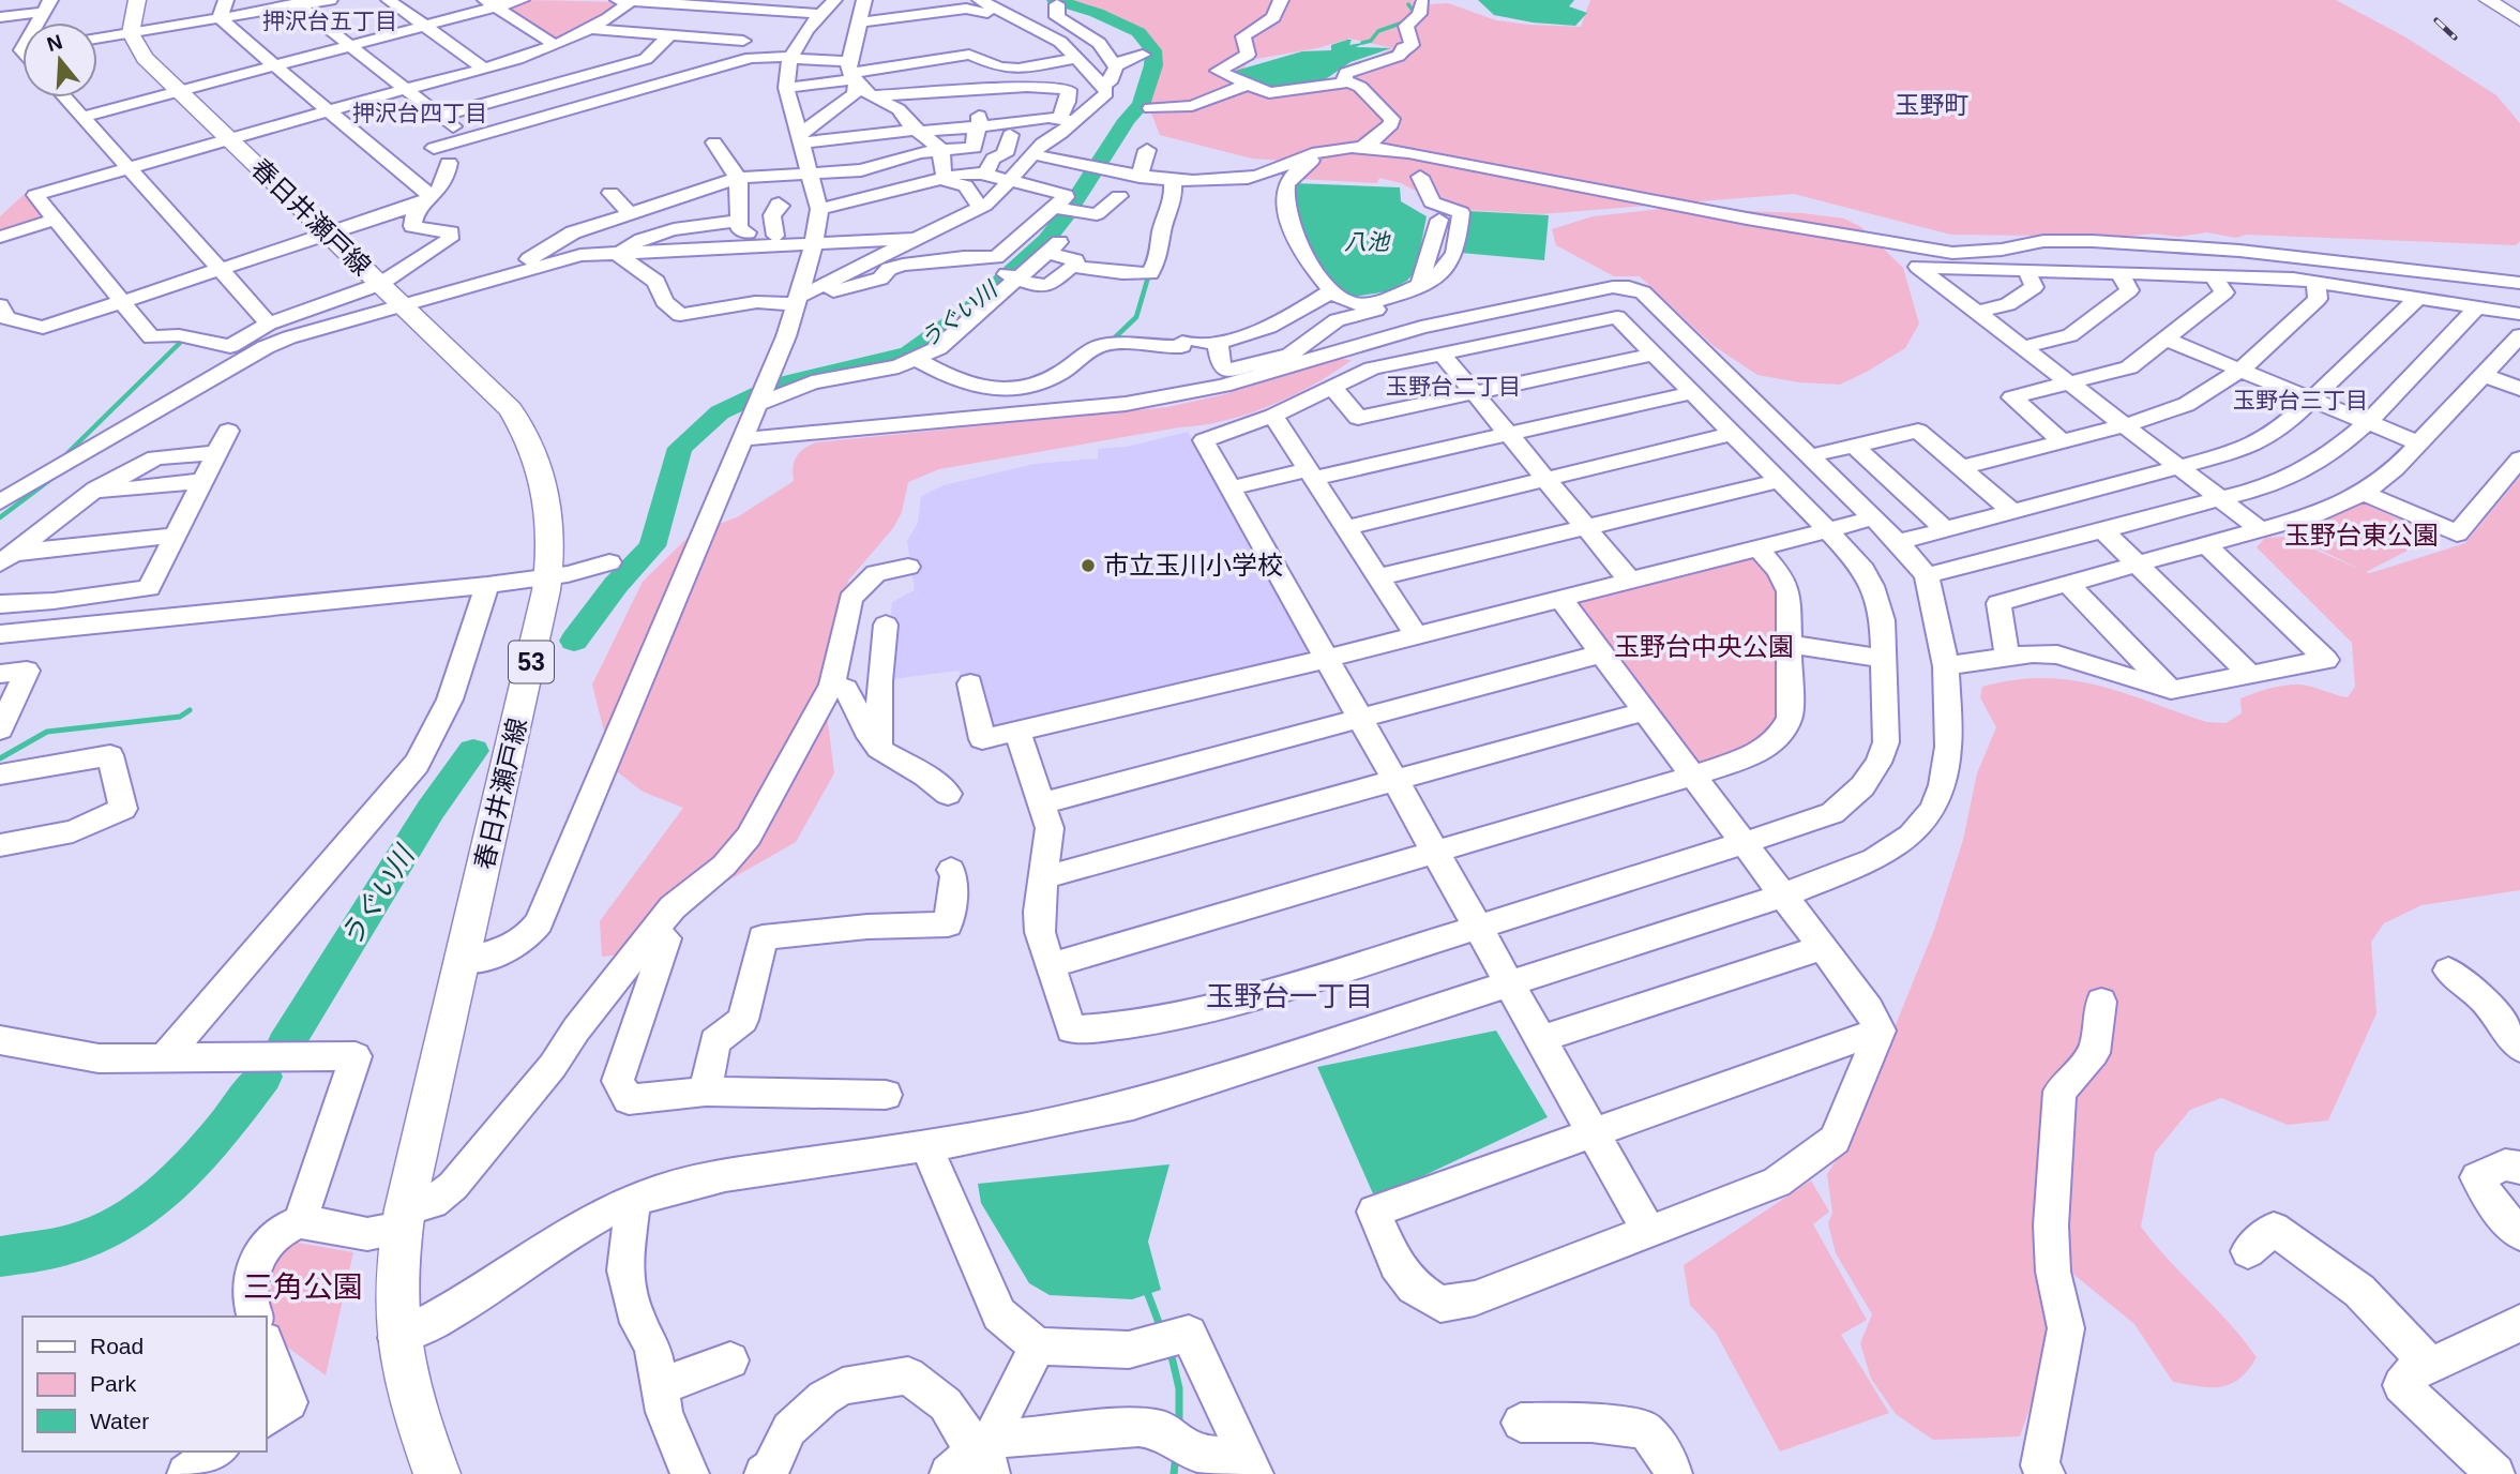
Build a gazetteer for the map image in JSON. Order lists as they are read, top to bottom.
{
  "streets": {
    "main road": ["春日井瀬戸線", "53"]
  },
  "districts": [
    "押沢台五丁目",
    "玉野町",
    "押沢台四丁目",
    "玉野台二丁目",
    "玉野台三丁目",
    "玉野台一丁目"
  ],
  "water": ["八池", "うぐい川"],
  "parks": ["玉野台東公園", "玉野台中央公園", "三角公園"],
  "places": ["市立玉川小学校"],
  "legend": ["Road", "Park", "Water"],
  "north": "top"
}
